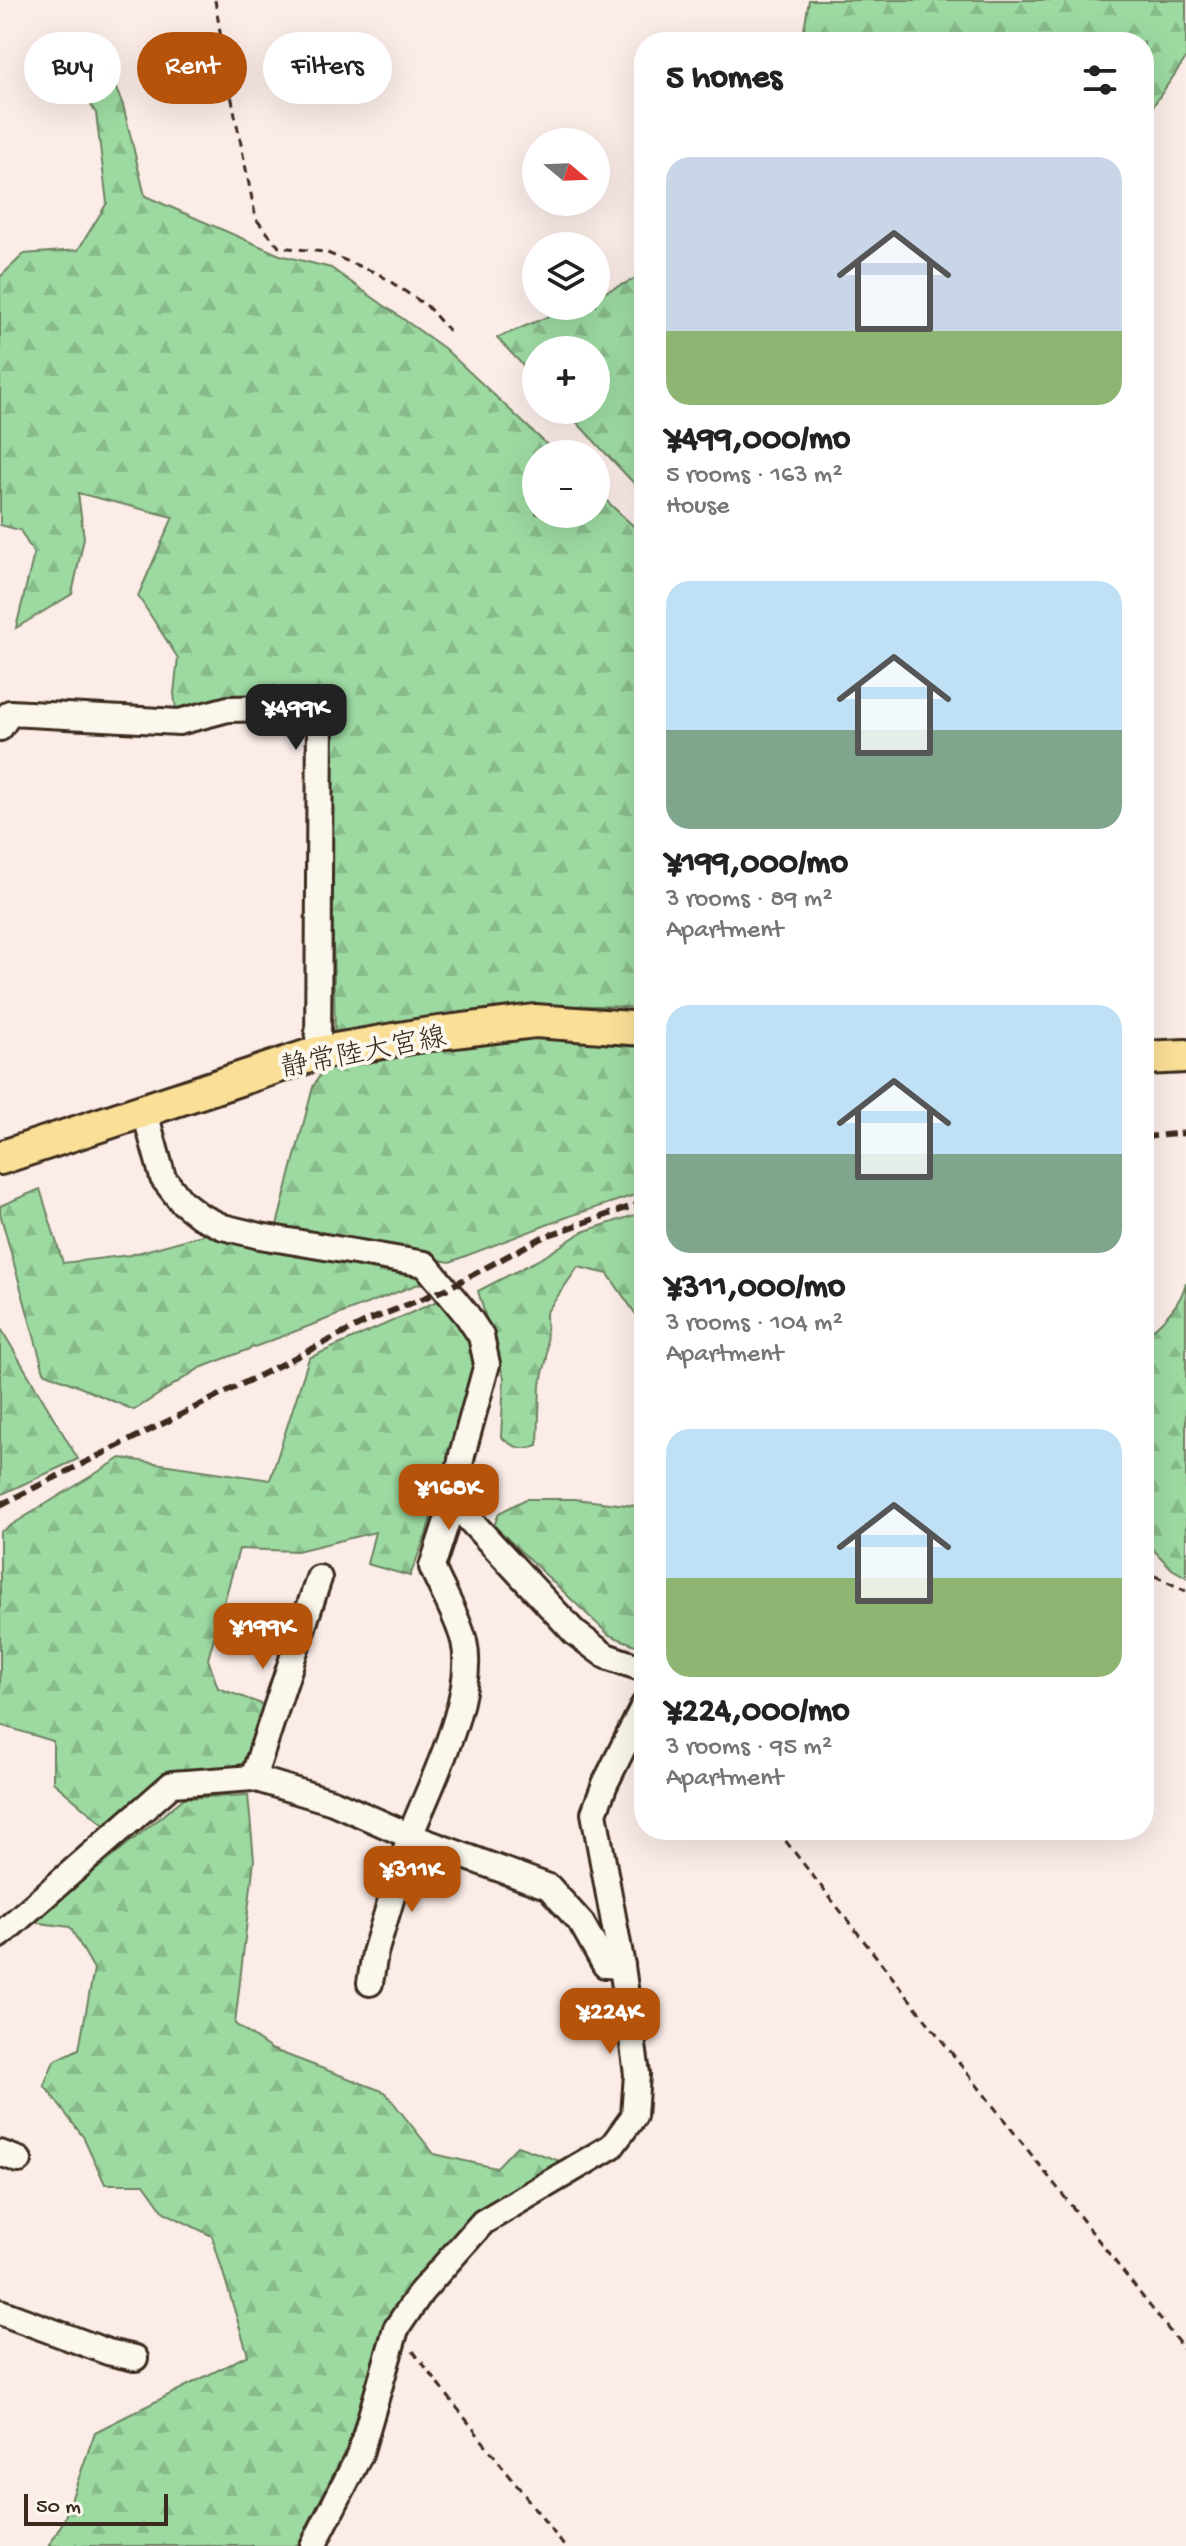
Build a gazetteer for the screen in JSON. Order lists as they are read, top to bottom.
{
  "streets": {
    "main road": ["静常陸大宮線"]
  },
  "scale_bar": "50 m",
  "north": "right",
  "page": {
    "chip": ["Buy", "Rent", "Filters"],
    "heading": "5 homes",
    "map_buttons": ["+", "−"],
    "list": [
      {
        "name": "¥499,000/mo",
        "note": "5 rooms · 163 m² · House"
      },
      {
        "name": "¥199,000/mo",
        "note": "3 rooms · 89 m² · Apartment"
      },
      {
        "name": "¥311,000/mo",
        "note": "3 rooms · 104 m² · Apartment"
      },
      {
        "name": "¥224,000/mo",
        "note": "3 rooms · 95 m² · Apartment"
      }
    ],
    "price": [
      "¥499K",
      "¥168K",
      "¥199K",
      "¥311K",
      "¥224K"
    ],
    "scale": "50 m"
  }
}
